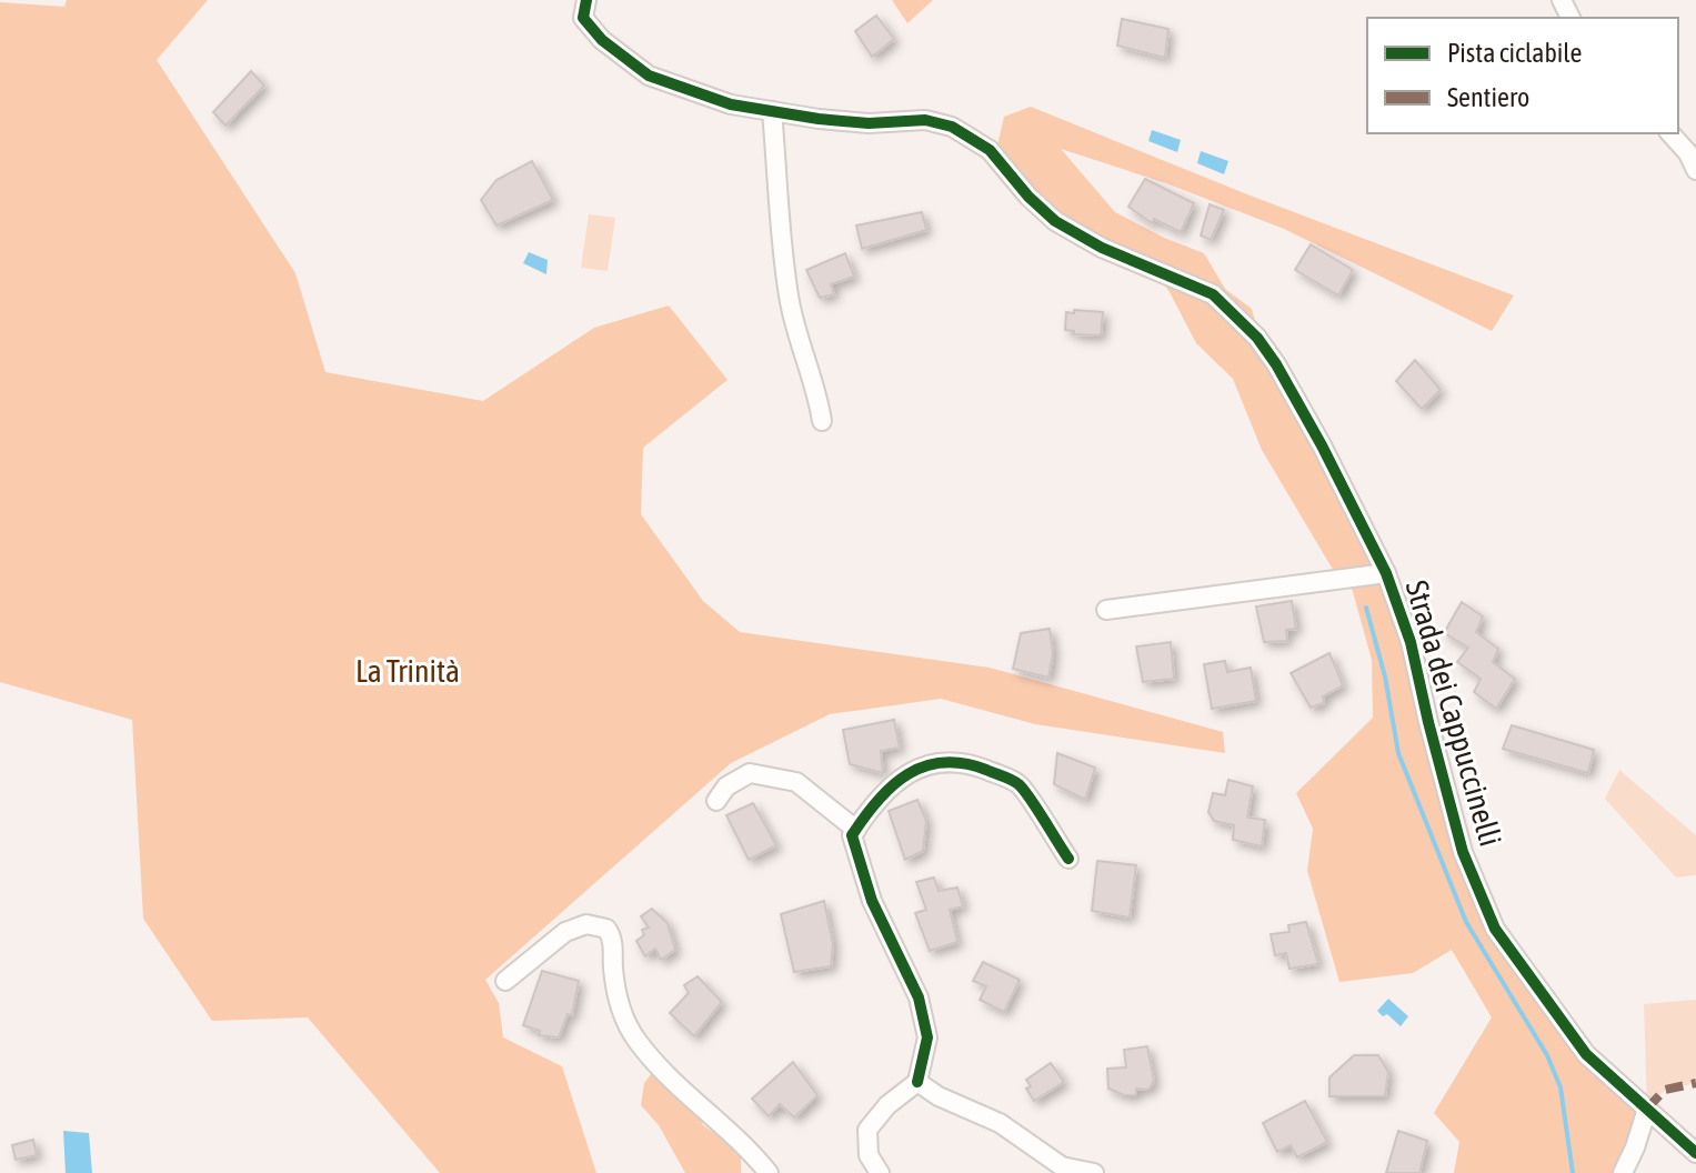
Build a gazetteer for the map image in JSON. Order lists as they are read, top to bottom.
{
  "streets": {
    "street": ["Strada dei Cappuccinelli"]
  },
  "parks": ["La Trinità"],
  "legend": ["Pista ciclabile", "Sentiero"]
}
